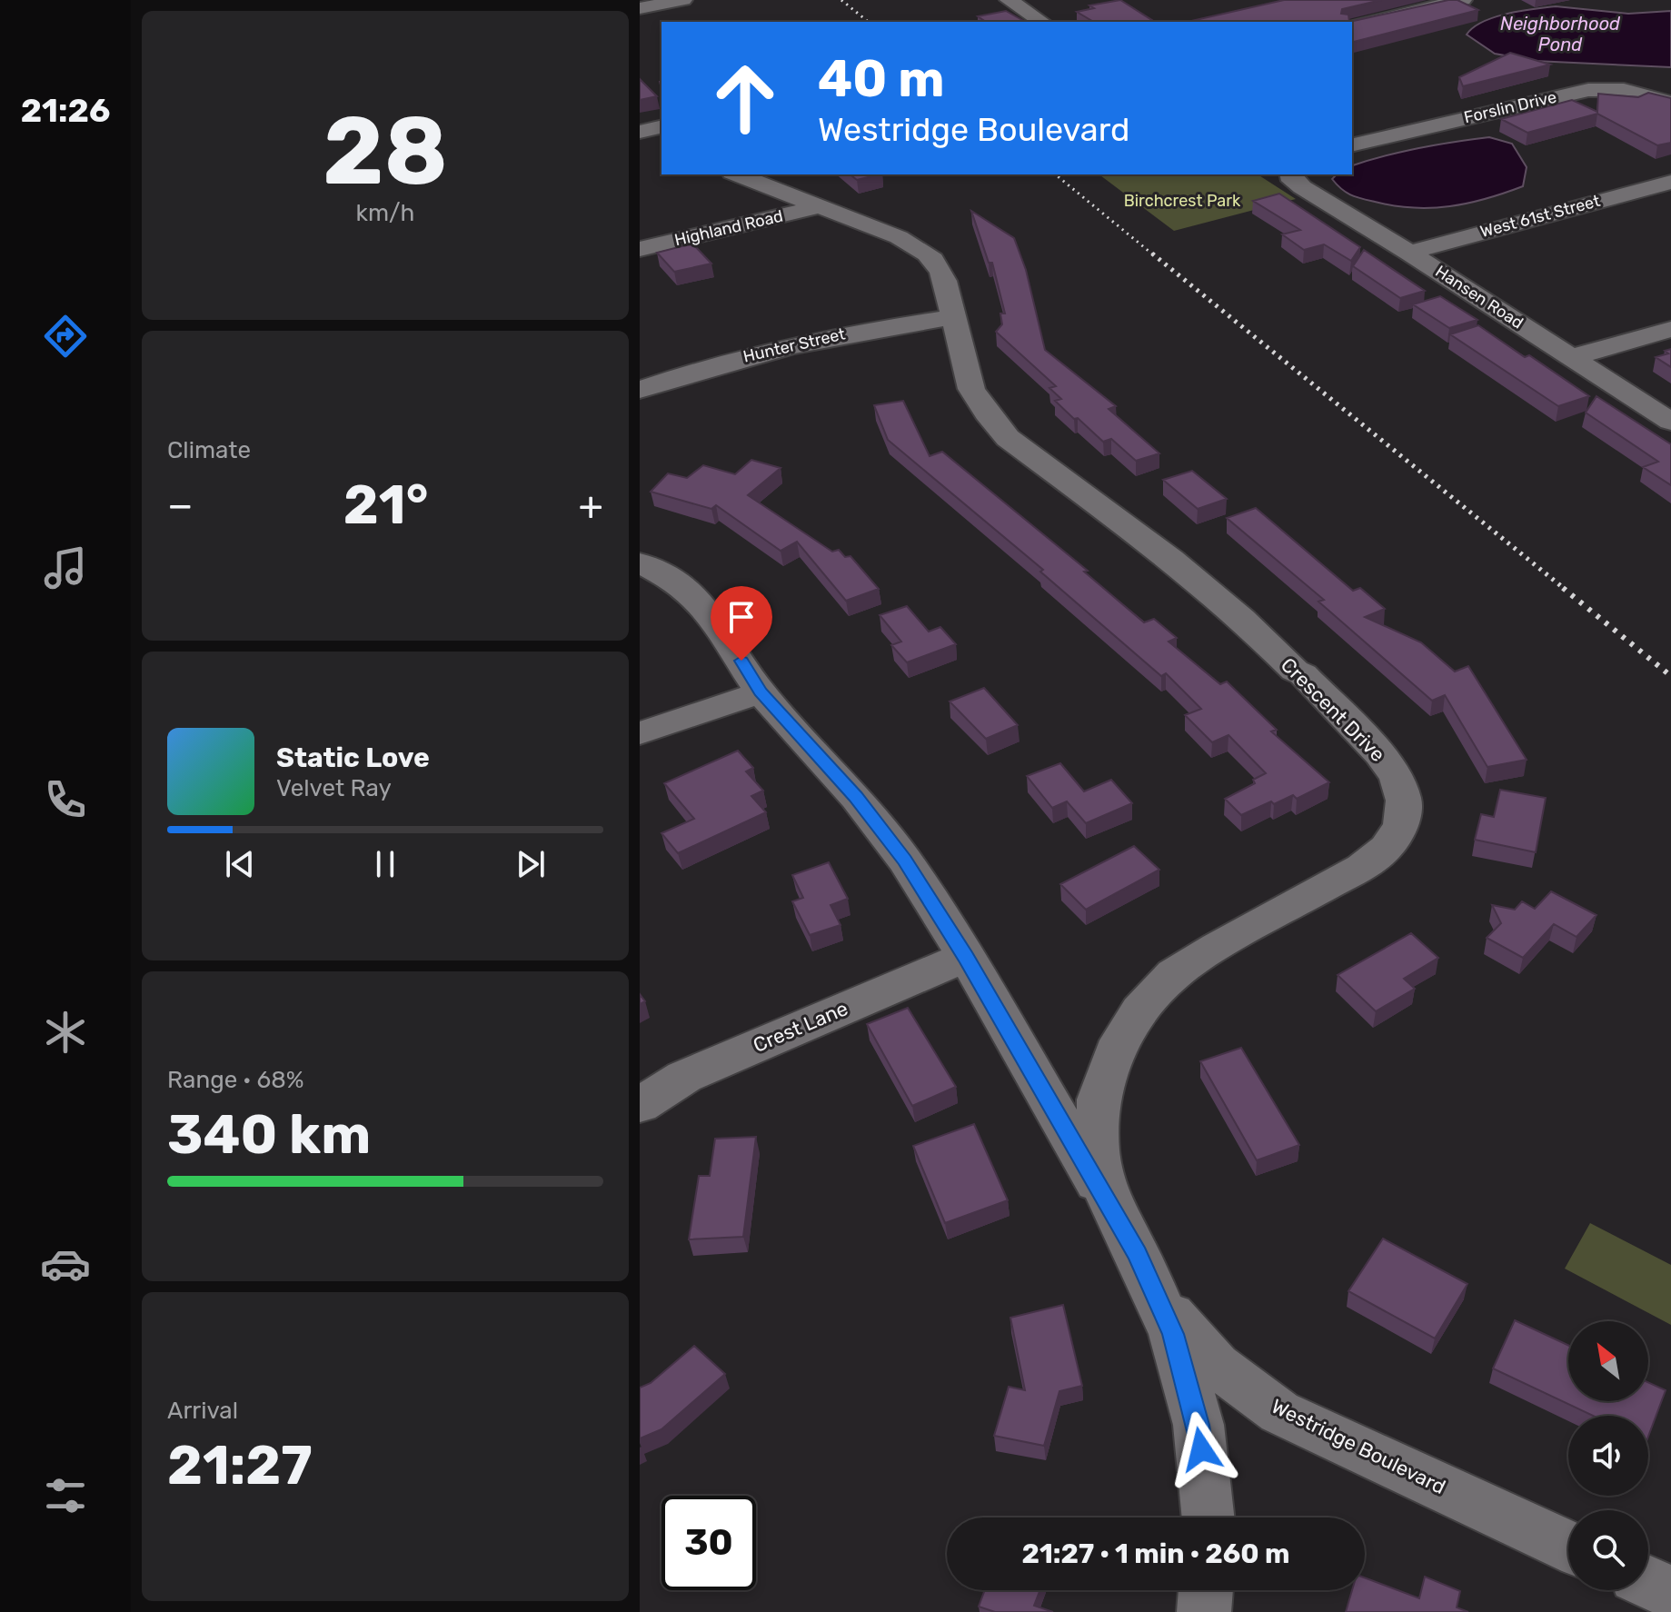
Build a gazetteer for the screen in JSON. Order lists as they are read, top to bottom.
{
  "streets": {
    "street": [
      "Forslin Drive",
      "West 61st Street",
      "Highland Road",
      "Hansen Road",
      "Hunter Street",
      "Crescent Drive",
      "Crest Lane",
      "Westridge Boulevard"
    ]
  },
  "crossings": [
    ["West 61st Street", "Hansen Road"],
    ["Highland Road", "Crescent Drive"],
    ["Hunter Street", "Crescent Drive"],
    ["Crescent Drive", "Westridge Boulevard"],
    ["Crest Lane", "Westridge Boulevard"]
  ],
  "water": ["Neighborhood Pond"],
  "parks": ["Birchcrest Park"],
  "north": "top left",
  "page": {
    "tabs": "21:26",
    "tile": [
      ["28", "km/h"],
      "Climate",
      ["Range · 68%", "340 km"],
      ["Arrival", "21:27"]
    ],
    "turn": ["40 m", "Westridge Boulevard"],
    "heat": ["−", "21°", "+"],
    "song": ["Static Love", "Velvet Ray"],
    "limit": "30",
    "trip": "21:27 · 1 min · 260 m"
  }
}
